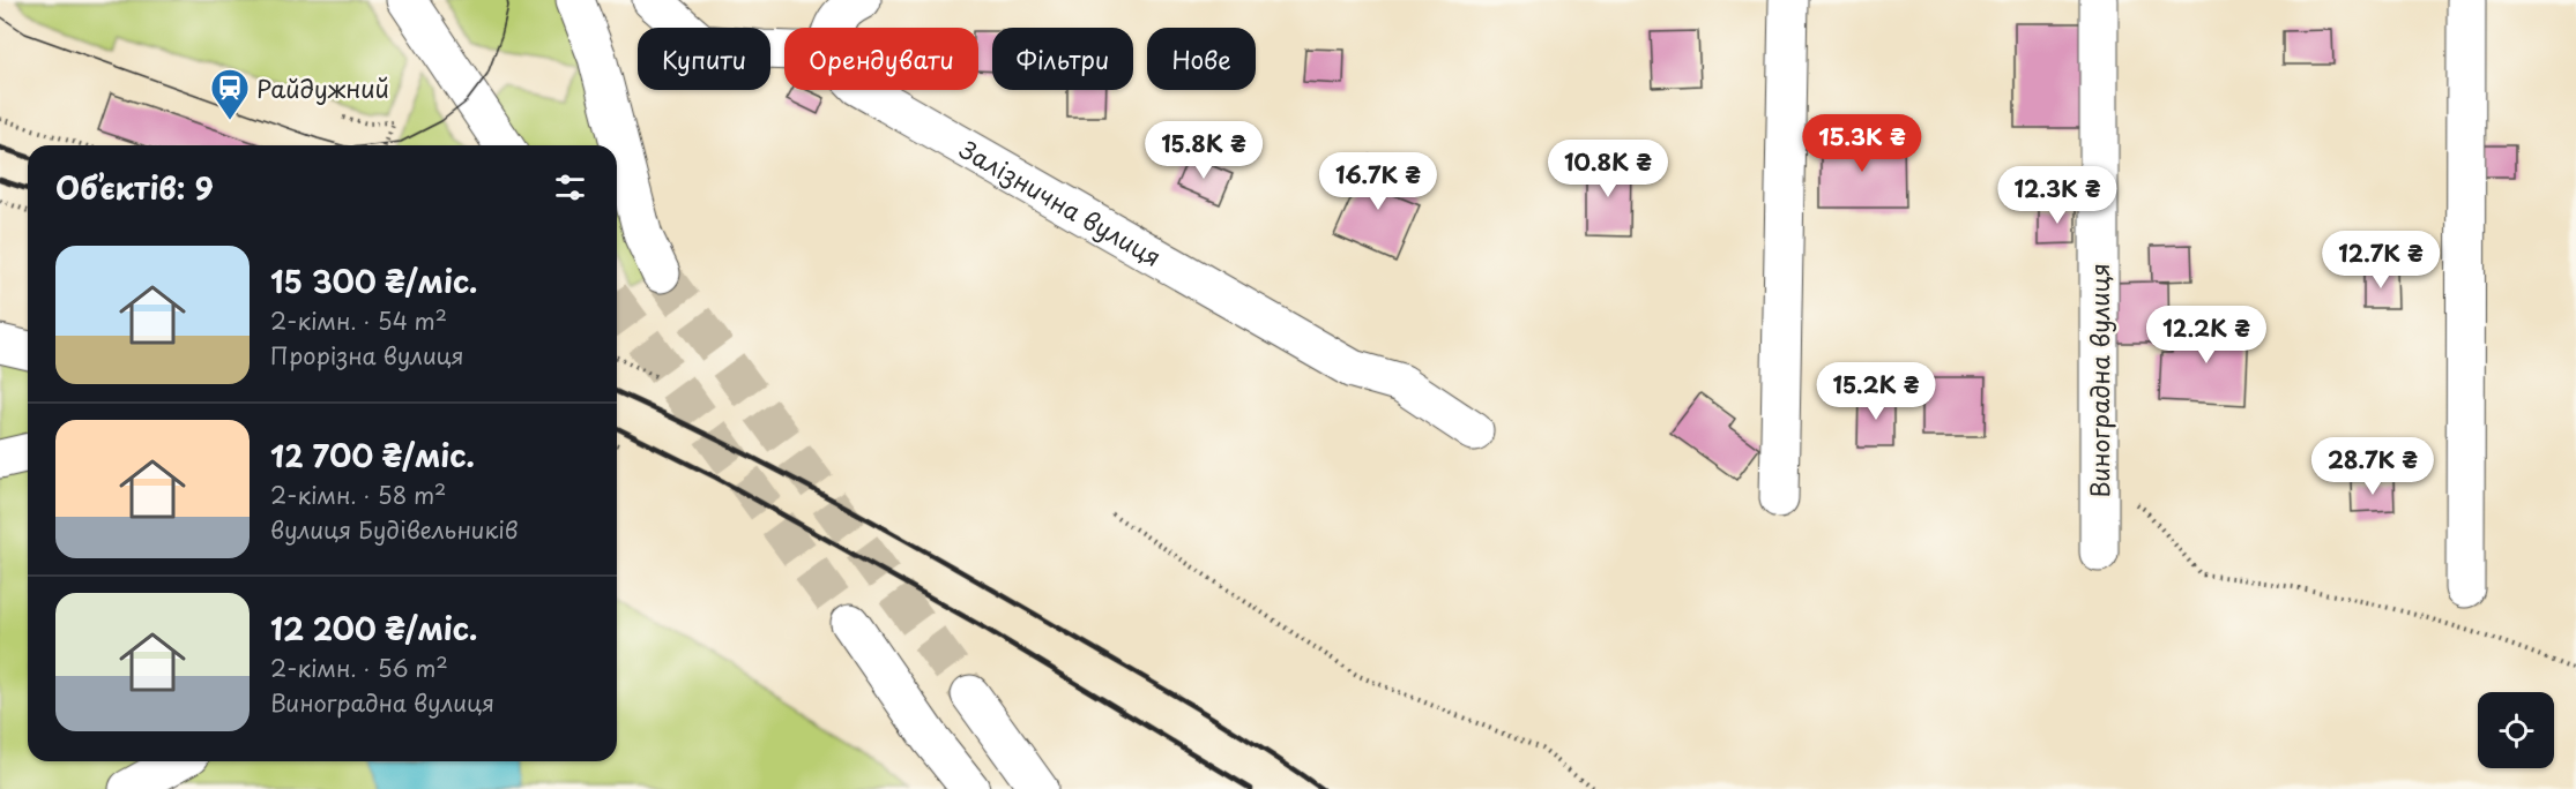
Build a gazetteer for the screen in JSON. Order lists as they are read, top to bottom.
{
  "streets": {
    "street": ["Залізнична вулиця", "Виноградна вулиця"]
  },
  "places": {
    "station": ["Райдужний"]
  },
  "page": {
    "chip": [
      "Купити",
      "Орендувати",
      "Фільтри",
      "Нове"
    ],
    "price": [
      "15.3K ₴",
      "15.8K ₴",
      "10.8K ₴",
      "16.7K ₴",
      "12.3K ₴",
      "12.7K ₴",
      "12.2K ₴",
      "15.2K ₴",
      "28.7K ₴"
    ],
    "heading": "Об’єктів: 9",
    "list": [
      {
        "name": "15 300 ₴/міс.",
        "note": "2-кімн. · 54 m² · Прорізна вулиця"
      },
      {
        "name": "12 700 ₴/міс.",
        "note": "2-кімн. · 58 m² · вулиця Будівельників"
      },
      {
        "name": "12 200 ₴/міс.",
        "note": "2-кімн. · 56 m² · Виноградна вулиця"
      }
    ]
  }
}
